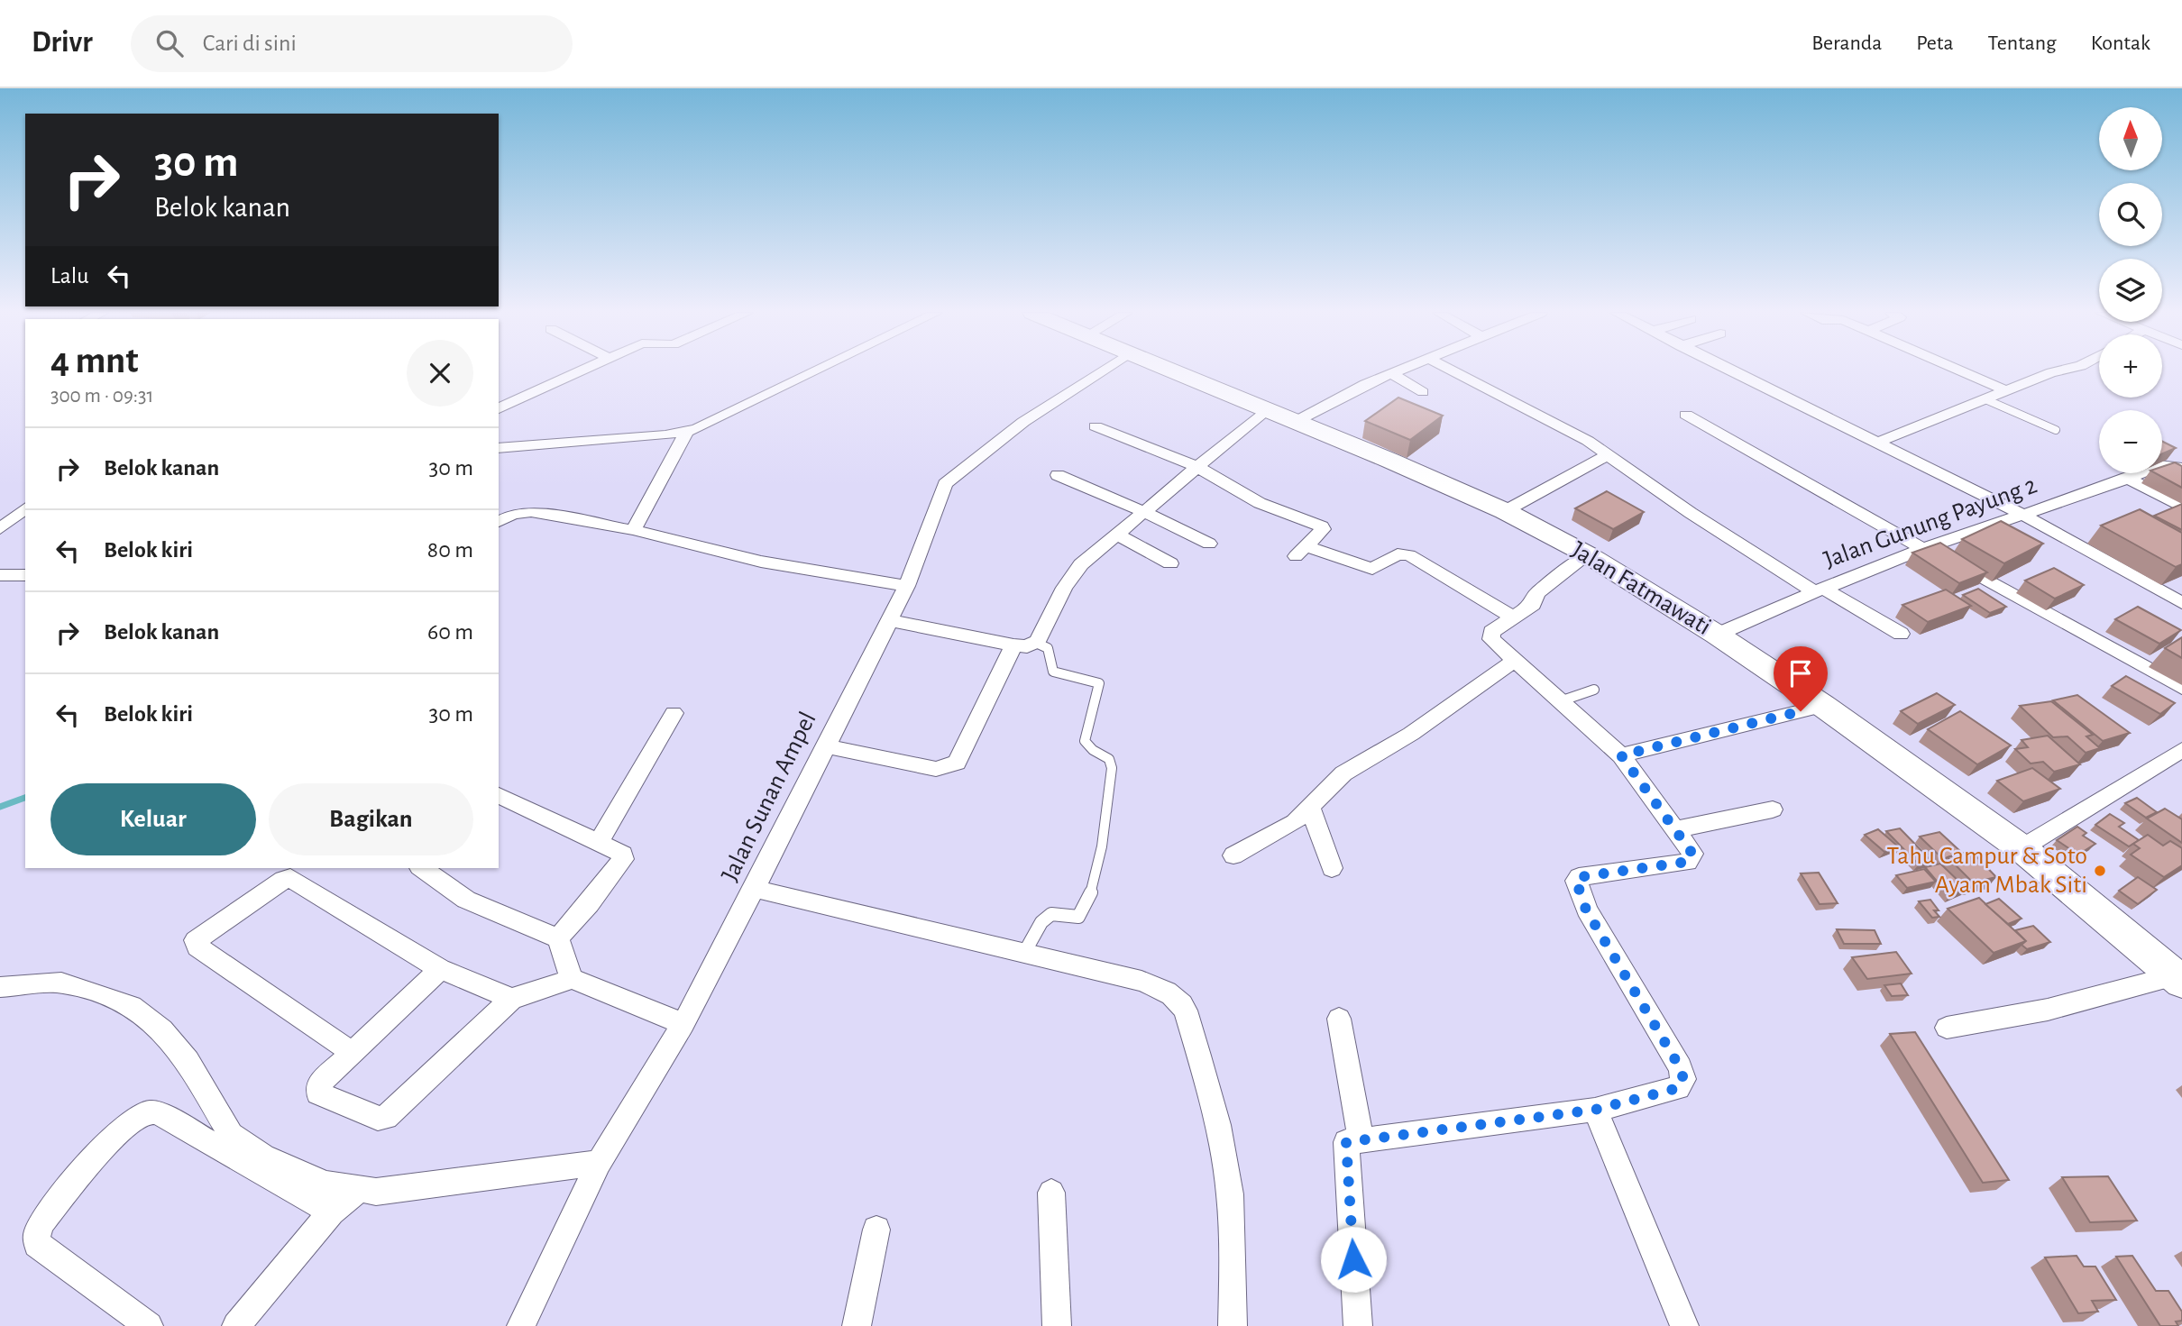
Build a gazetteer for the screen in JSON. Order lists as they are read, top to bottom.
{
  "streets": {
    "main road": ["Jalan Fatmawati"],
    "street": ["Jalan Gunung Payung 2", "Jalan Sunan Ampel"]
  },
  "crossings": [
    ["Jalan Gunung Payung 2", "Jalan Fatmawati"]
  ],
  "places": ["Tahu Campur & Soto Ayam Mbak Siti"],
  "north": "top",
  "page": {
    "header": "Drivr",
    "search": "Cari di sini",
    "nav": [
      "Beranda",
      "Peta",
      "Tentang",
      "Kontak"
    ],
    "map_buttons": ["+", "−"],
    "turn": ["30 m", "Belok kanan"],
    "then": "Lalu",
    "heading": ["4 mnt", "300 m · 09:31"],
    "list": [
      {
        "name": "Belok kanan",
        "value": "30 m"
      },
      {
        "name": "Belok kiri",
        "value": "80 m"
      },
      {
        "name": "Belok kanan",
        "value": "60 m"
      },
      {
        "name": "Belok kiri",
        "value": "30 m"
      }
    ],
    "buttons": ["Keluar", "Bagikan"]
  }
}
